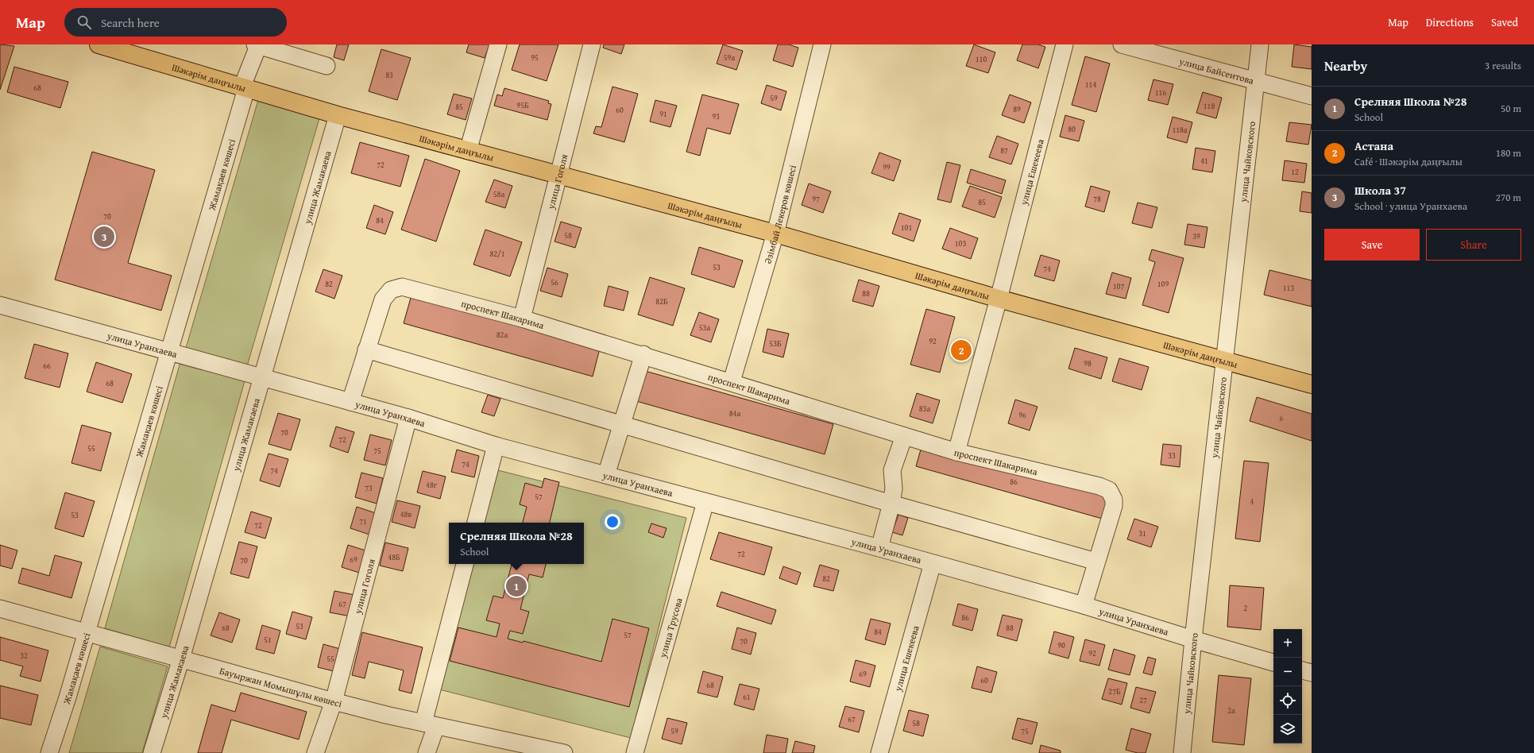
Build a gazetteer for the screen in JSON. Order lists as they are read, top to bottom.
{
  "streets": {
    "main road": ["Шәкәрім даңғылы"],
    "street": [
      "улица Байсеитова",
      "улица Чайковского",
      "улица Ешекеева",
      "Жамақаев көшесі",
      "улица Гоголя",
      "улица Жамакаева",
      "Әзімбай Лекеров көшесі",
      "проспект Шакарима",
      "улица Уранхаева",
      "улица Трусова",
      "Бауыржан Момышұлы көшесі"
    ]
  },
  "crossings": [
    ["улица Байсеитова", "улица Чайковского"],
    ["Шәкәрім даңғылы", "улица Чайковского"],
    ["Шәкәрім даңғылы", "улица Ешекеева"],
    ["Шәкәрім даңғылы", "Жамақаев көшесі"],
    ["Шәкәрім даңғылы", "улица Гоголя"],
    ["Шәкәрім даңғылы", "улица Жамакаева"],
    ["Шәкәрім даңғылы", "Әзімбай Лекеров көшесі"],
    ["улица Чайковского", "улица Уранхаева"],
    ["улица Ешекеева", "проспект Шакарима"],
    ["улица Ешекеева", "улица Уранхаева"],
    ["Жамақаев көшесі", "улица Уранхаева"],
    ["Жамақаев көшесі", "Бауыржан Момышұлы көшесі"],
    ["улица Гоголя", "проспект Шакарима"],
    ["улица Гоголя", "улица Уранхаева"],
    ["улица Гоголя", "Бауыржан Момышұлы көшесі"],
    ["улица Жамакаева", "улица Уранхаева"],
    ["улица Жамакаева", "Бауыржан Момышұлы көшесі"],
    ["Әзімбай Лекеров көшесі", "проспект Шакарима"],
    ["проспект Шакарима", "улица Уранхаева"],
    ["улица Уранхаева", "улица Трусова"]
  ],
  "house_numbers": [
    "95",
    "59а",
    "110",
    "83",
    "114",
    "68",
    "116",
    "59",
    "95Б",
    "118",
    "85",
    "89",
    "60",
    "91",
    "93",
    "80",
    "118а",
    "87",
    "41",
    "72",
    "99",
    "12",
    "58а",
    "97",
    "78",
    "85",
    "70",
    "84",
    "101",
    "58",
    "39",
    "103",
    "82/1",
    "53",
    "74",
    "56",
    "82",
    "109",
    "107",
    "113",
    "88",
    "82Б",
    "53а",
    "82а",
    "92",
    "53Б",
    "98",
    "66",
    "68",
    "83а",
    "84а",
    "96",
    "6",
    "70",
    "72",
    "55",
    "75",
    "33",
    "74",
    "74",
    "86",
    "48г",
    "73",
    "57",
    "4",
    "48в",
    "53",
    "71",
    "72",
    "31",
    "72",
    "48Б",
    "69",
    "70",
    "82",
    "67",
    "2",
    "86",
    "53",
    "68",
    "88",
    "84",
    "57",
    "51",
    "70",
    "90",
    "92",
    "32",
    "55",
    "69",
    "60",
    "68",
    "27Б",
    "61",
    "27",
    "2а",
    "67",
    "58",
    "59",
    "75"
  ],
  "page": {
    "header": "Map",
    "search": "Search here",
    "nav": ["Map", "Directions", "Saved"],
    "heading": ["Nearby", "3 results"],
    "list": [
      {
        "mark": "1",
        "name": "Срелняя Школа №28",
        "note": "School",
        "value": "50 m"
      },
      {
        "mark": "2",
        "name": "Астана",
        "note": "Café · Шәкәрім даңғылы",
        "value": "180 m"
      },
      {
        "mark": "3",
        "name": "Школа 37",
        "note": "School · улица Уранхаева",
        "value": "270 m"
      }
    ],
    "buttons": ["Save", "Share"],
    "pins": ["3", "2", "1"],
    "popup": ["Срелняя Школа №28", "School"],
    "map_buttons": ["+", "−"]
  }
}
